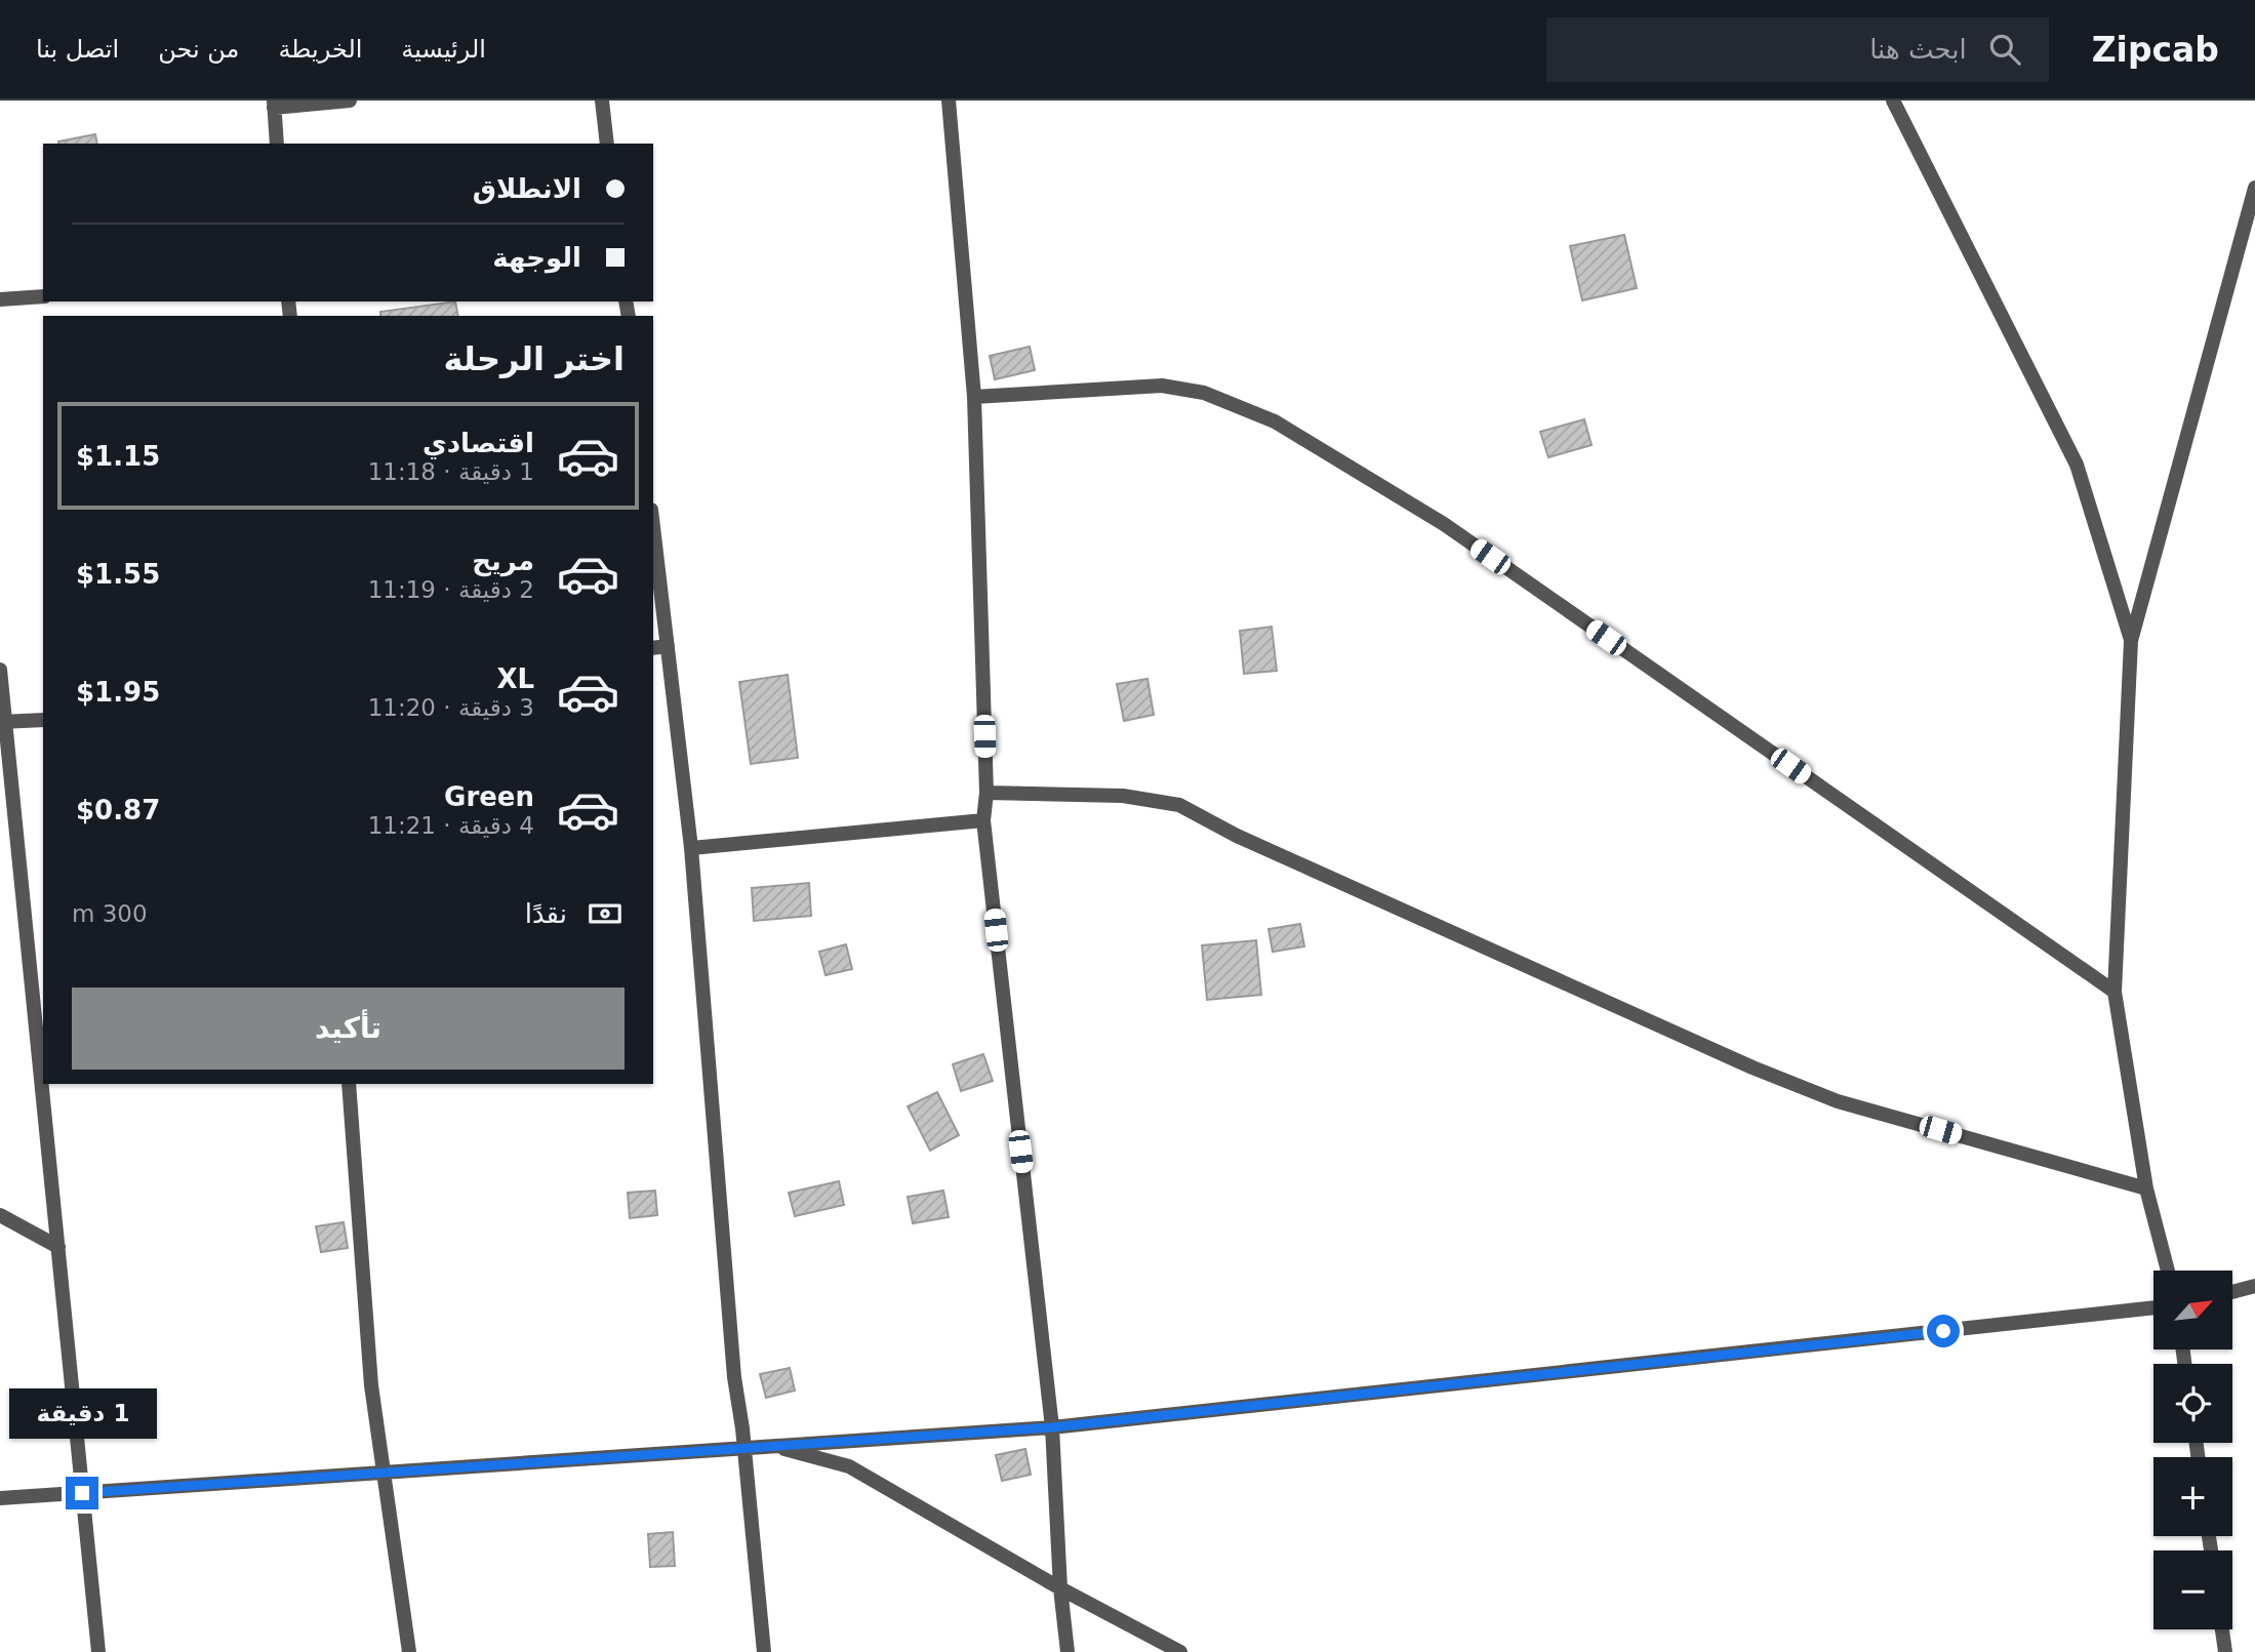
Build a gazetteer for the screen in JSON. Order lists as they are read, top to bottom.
{
  "north": "top right",
  "page": {
    "header": "Zipcab",
    "search": "ابحث هنا",
    "nav": [
      "الرئيسية",
      "الخريطة",
      "من نحن",
      "اتصل بنا"
    ],
    "banner": ["الانطلاق", "الوجهة"],
    "heading": "اختر الرحلة",
    "list": [
      {
        "name": "اقتصادي",
        "note": "1 دقيقة · 11:18",
        "value": "$1.15"
      },
      {
        "name": "مريح",
        "note": "2 دقيقة · 11:19",
        "value": "$1.55"
      },
      {
        "name": "XL",
        "note": "3 دقيقة · 11:20",
        "value": "$1.95"
      },
      {
        "name": "Green",
        "note": "4 دقيقة · 11:21",
        "value": "$0.87"
      }
    ],
    "pay": ["نقدًا", "300 m"],
    "buttons": "تأكيد",
    "map_buttons": ["+", "−"],
    "bubble": "1 دقيقة"
  }
}
